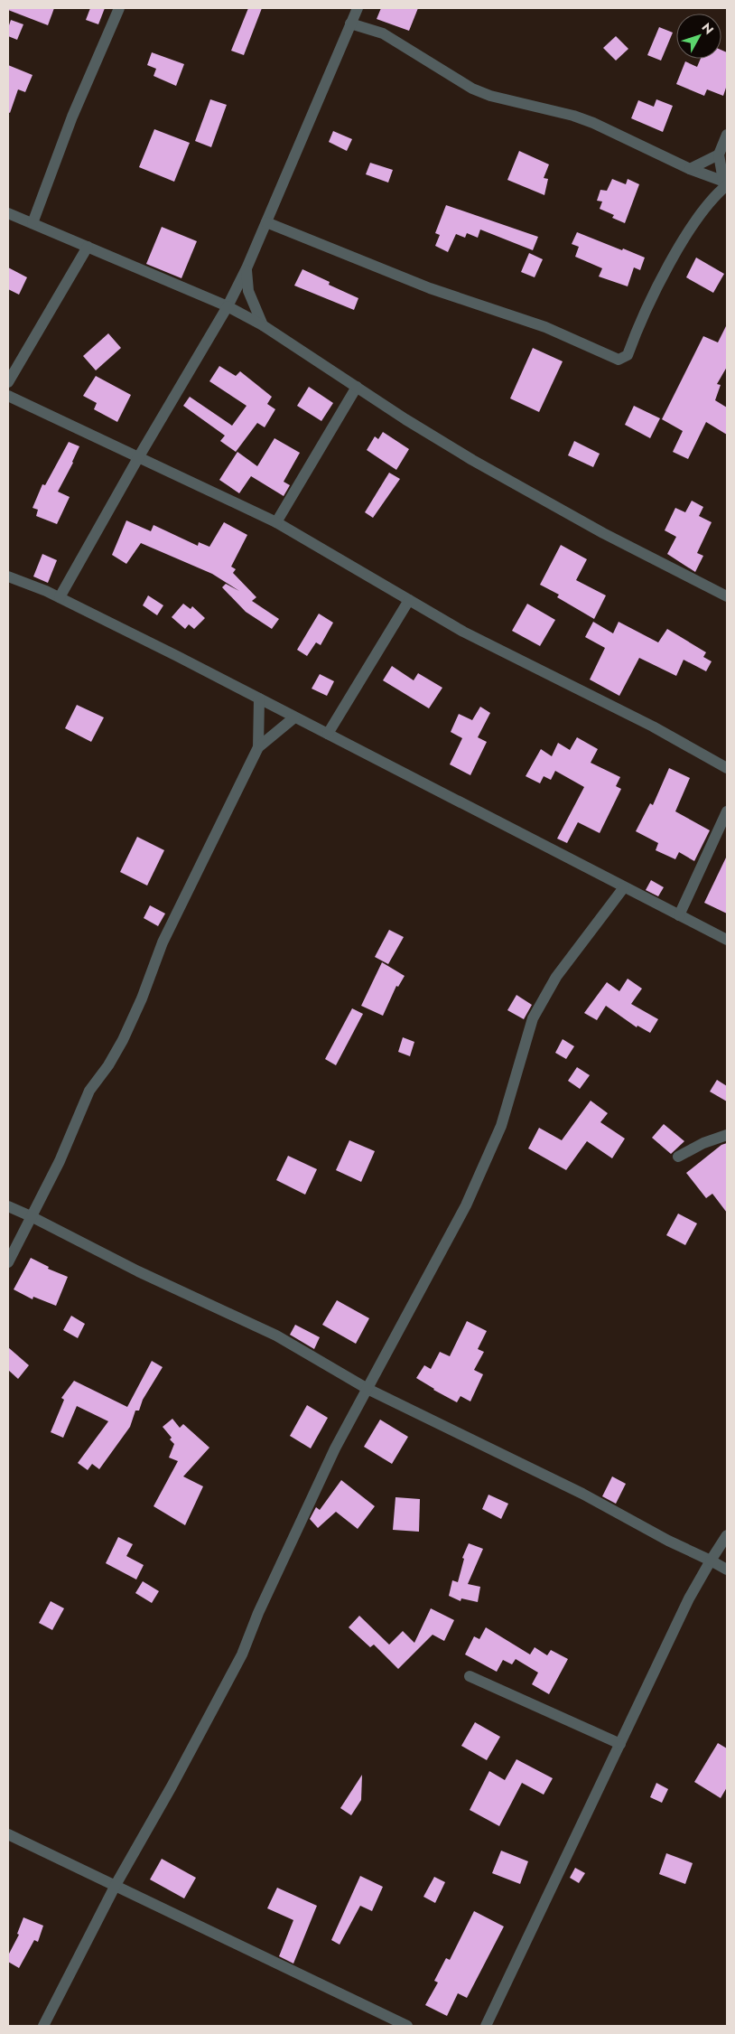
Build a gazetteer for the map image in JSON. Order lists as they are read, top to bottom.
{
  "north": "top right"
}
